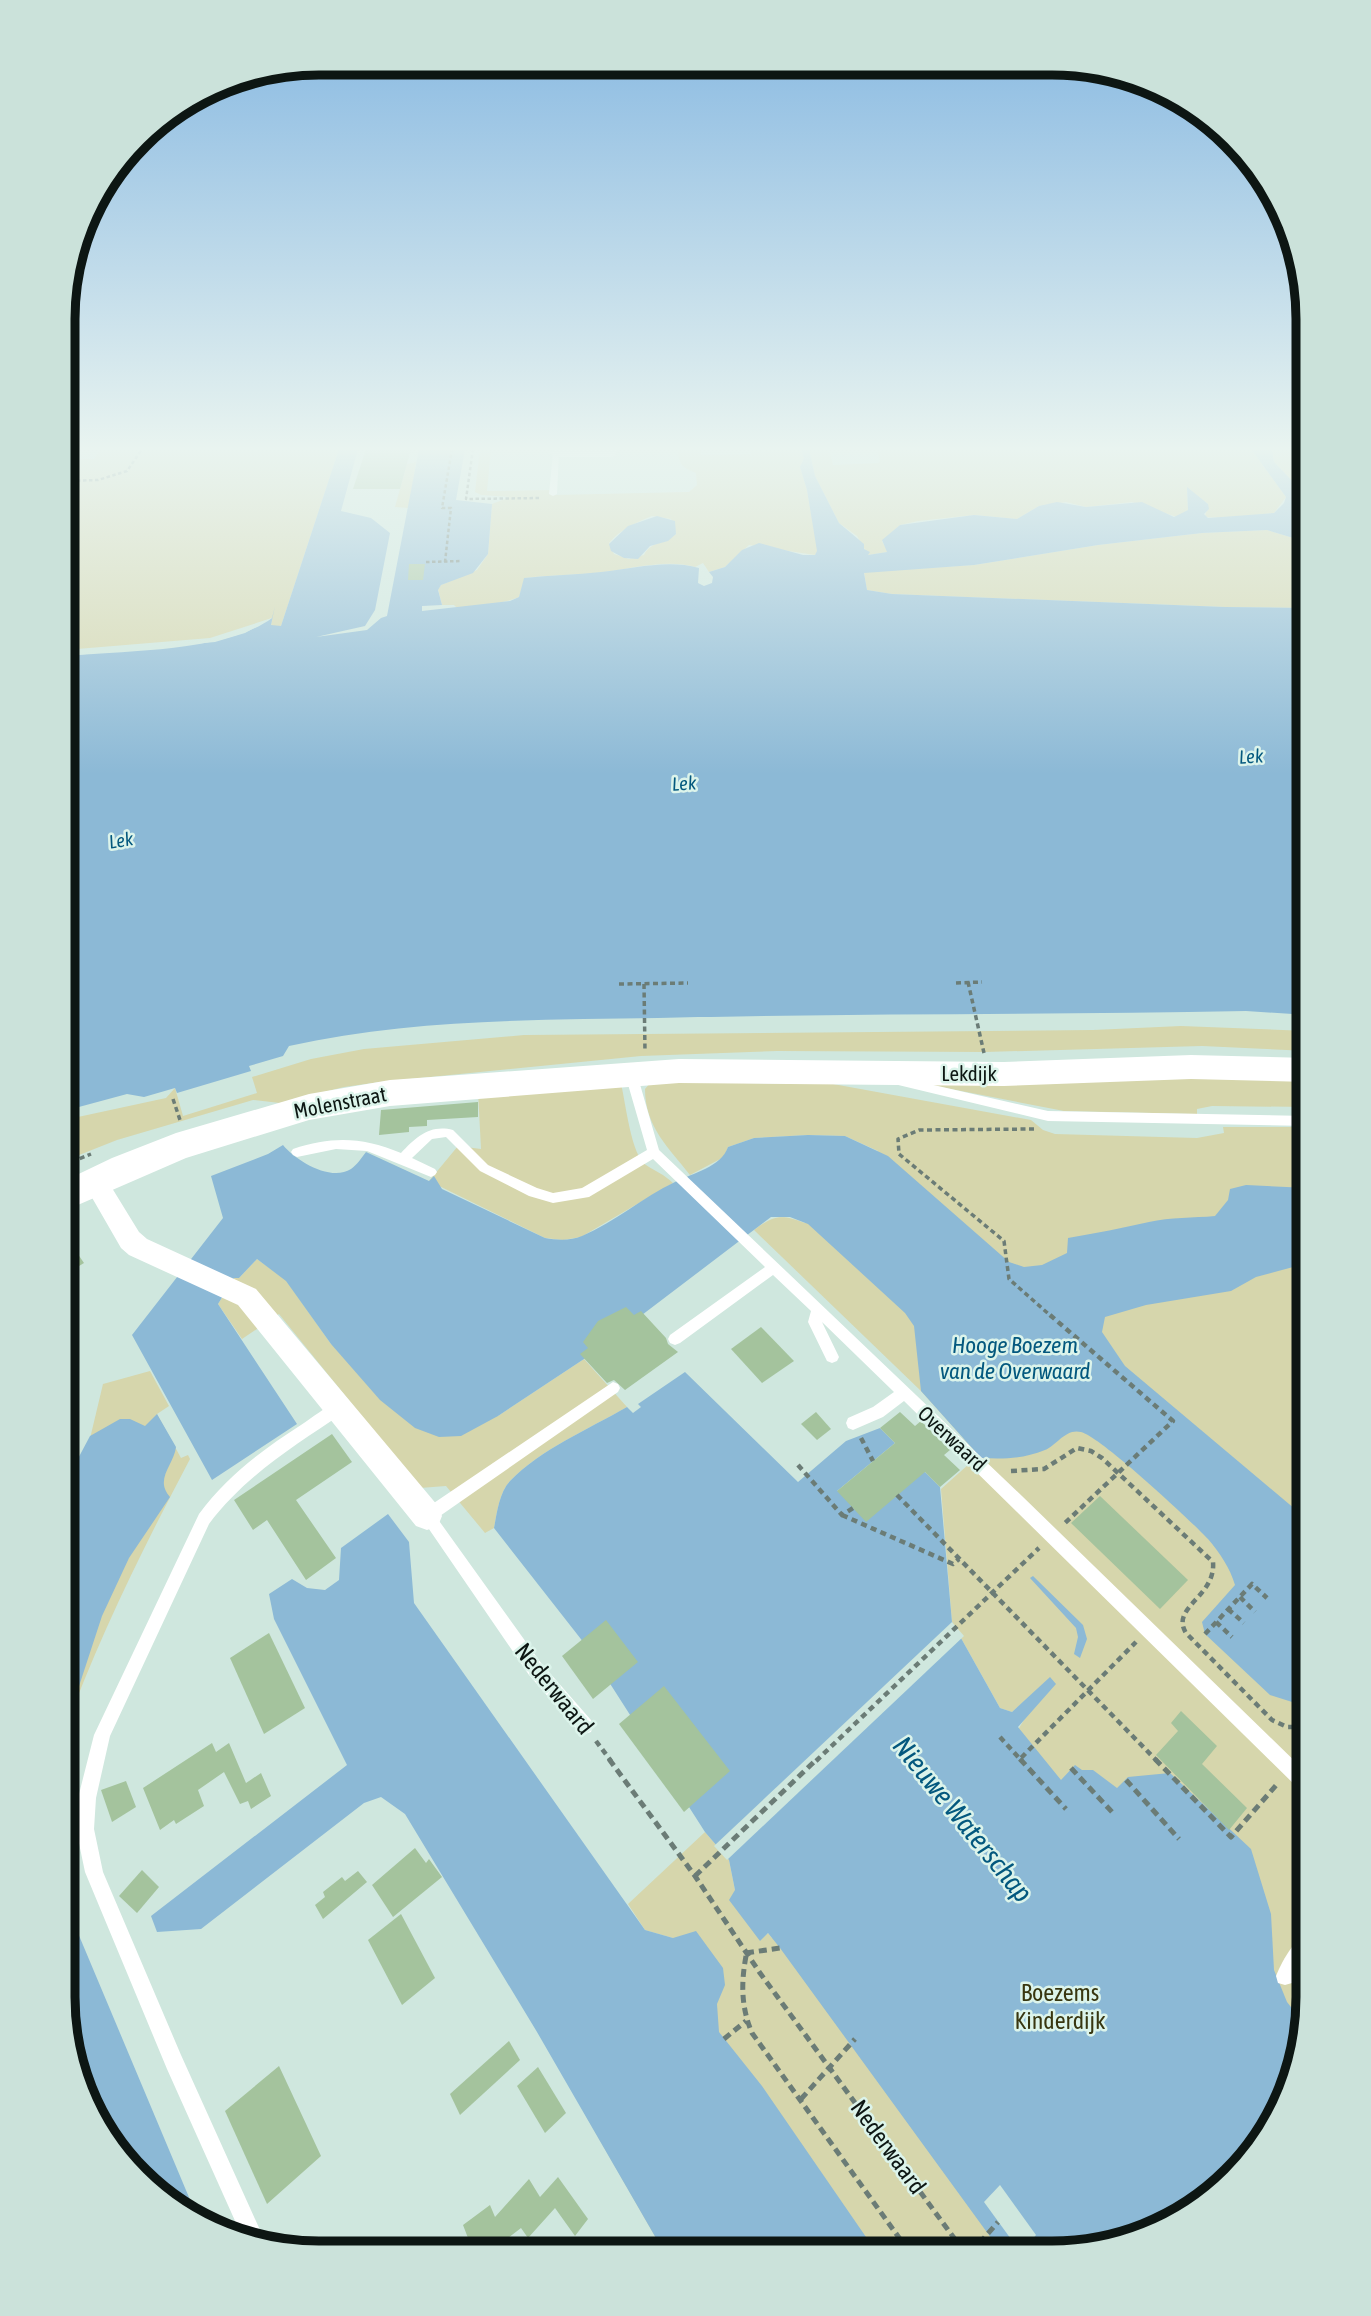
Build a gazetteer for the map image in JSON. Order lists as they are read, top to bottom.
{
  "streets": {
    "street": ["Lekdijk", "Molenstraat", "Nederwaard"],
    "lane": ["Overwaard"]
  },
  "crossings": [
    ["Lekdijk", "Molenstraat"],
    ["Lekdijk", "Overwaard"],
    ["Molenstraat", "Overwaard"],
    ["Molenstraat", "Nederwaard"]
  ],
  "water": ["Lek", "Hooge Boezem van de Overwaard", "Nieuwe Waterschap"],
  "parks": ["Boezems Kinderdijk"]
}
